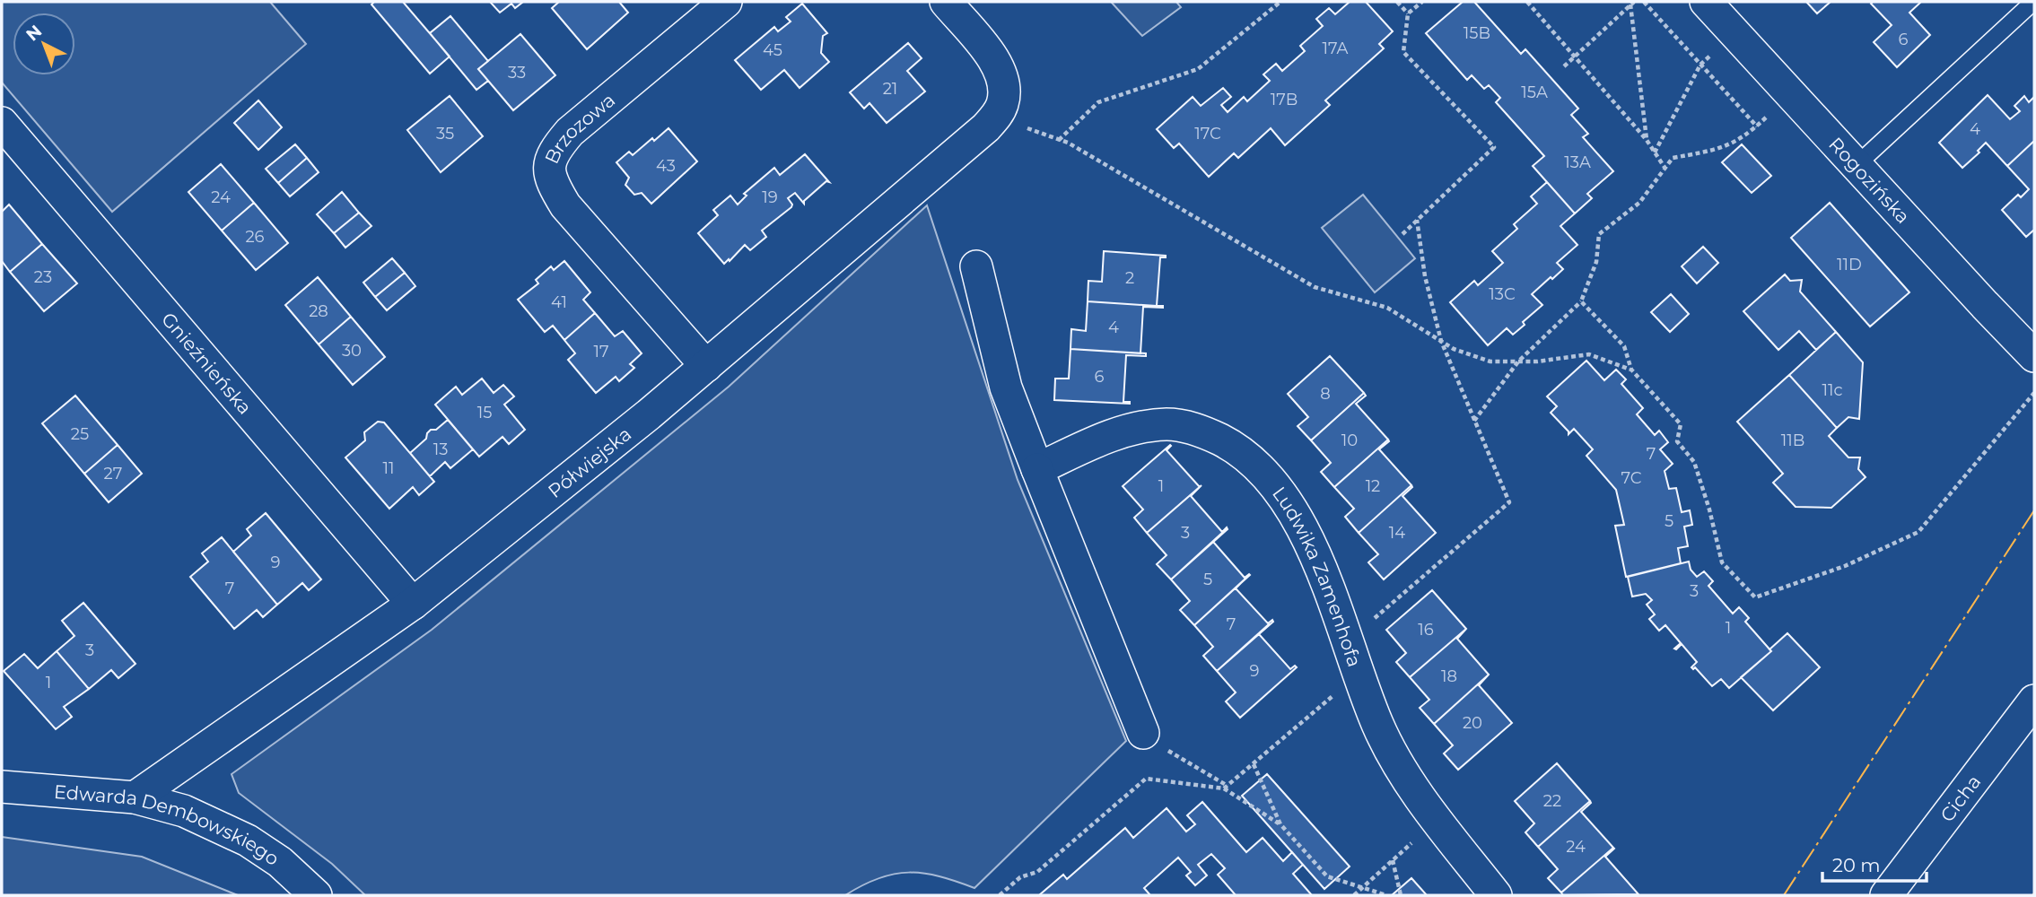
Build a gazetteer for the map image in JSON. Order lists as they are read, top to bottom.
{
  "streets": {
    "street": [
      "Brzozowa",
      "Rogozińska",
      "Gnieźnieńska",
      "Półwiejska",
      "Ludwika Zamenhofa",
      "Cicha",
      "Edwarda Dembowskiego"
    ]
  },
  "crossings": [
    ["Brzozowa", "Półwiejska"],
    ["Gnieźnieńska", "Półwiejska"],
    ["Półwiejska", "Edwarda Dembowskiego"]
  ],
  "house_numbers": [
    "15B",
    "6",
    "17A",
    "45",
    "33",
    "21",
    "15A",
    "17B",
    "4",
    "35",
    "17C",
    "13A",
    "43",
    "24",
    "19",
    "26",
    "11D",
    "23",
    "2",
    "13C",
    "41",
    "28",
    "4",
    "30",
    "17",
    "6",
    "11c",
    "8",
    "15",
    "25",
    "10",
    "11B",
    "13",
    "7",
    "11",
    "27",
    "7C",
    "1",
    "12",
    "5",
    "3",
    "14",
    "9",
    "5",
    "7",
    "3",
    "7",
    "1",
    "16",
    "3",
    "9",
    "18",
    "1",
    "20",
    "22",
    "24"
  ],
  "scale_bar": "20 m",
  "north": "top left"
}
